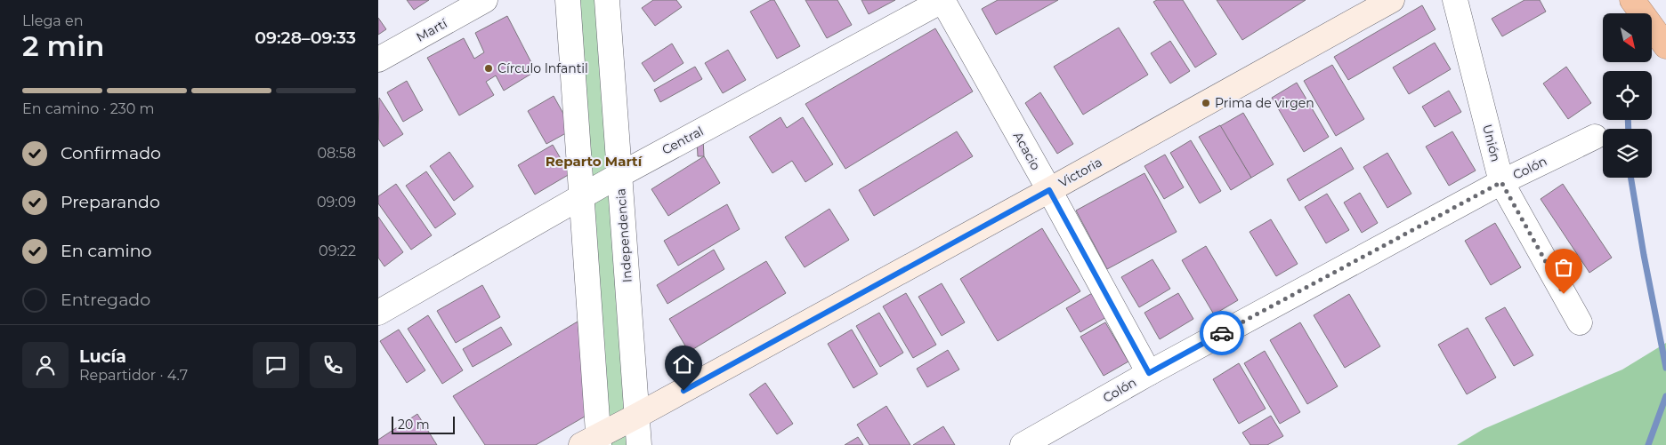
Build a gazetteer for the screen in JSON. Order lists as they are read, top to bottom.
{
  "streets": {
    "street": [
      "Martí",
      "Central",
      "Unión",
      "Acacio",
      "Colón",
      "Victoria",
      "Independencia"
    ]
  },
  "crossings": [
    ["Central", "Acacio"],
    ["Central", "Independencia"],
    ["Unión", "Colón"],
    ["Acacio", "Colón"],
    ["Acacio", "Victoria"],
    ["Victoria", "Independencia"]
  ],
  "districts": ["Reparto Martí"],
  "places": ["Círculo Infantil", "Prima de virgen"],
  "scale_bar": "20 m",
  "north": "bottom right",
  "page": {
    "heading": ["2 min", "Llega en", "09:28–09:33"],
    "panel": ["Lucía", "Repartidor · 4.7"],
    "bar": "En camino · 230 m",
    "list": [
      ["Confirmado", "08:58"],
      ["Preparando", "09:09"],
      ["En camino", "09:22"],
      "Entregado"
    ],
    "scale": "20 m"
  }
}
